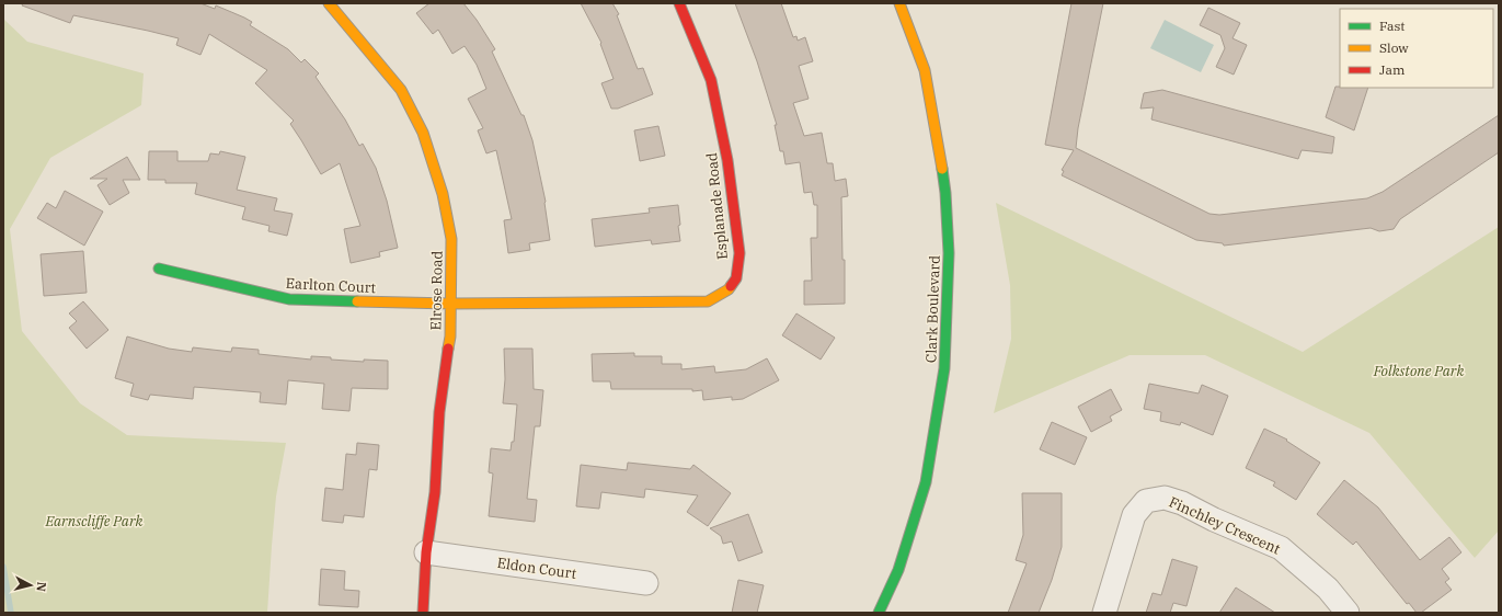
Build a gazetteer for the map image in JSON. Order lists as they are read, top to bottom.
{
  "streets": {
    "street": [
      "Esplanade Road",
      "Earlton Court",
      "Elrose Road",
      "Clark Boulevard",
      "Finchley Crescent",
      "Eldon Court"
    ]
  },
  "crossings": [
    ["Esplanade Road", "Earlton Court"],
    ["Esplanade Road", "Elrose Road"],
    ["Earlton Court", "Elrose Road"],
    ["Elrose Road", "Eldon Court"]
  ],
  "parks": ["Folkstone Park", "Earnscliffe Park"],
  "legend": ["Fast", "Slow", "Jam"],
  "north": "right"
}
